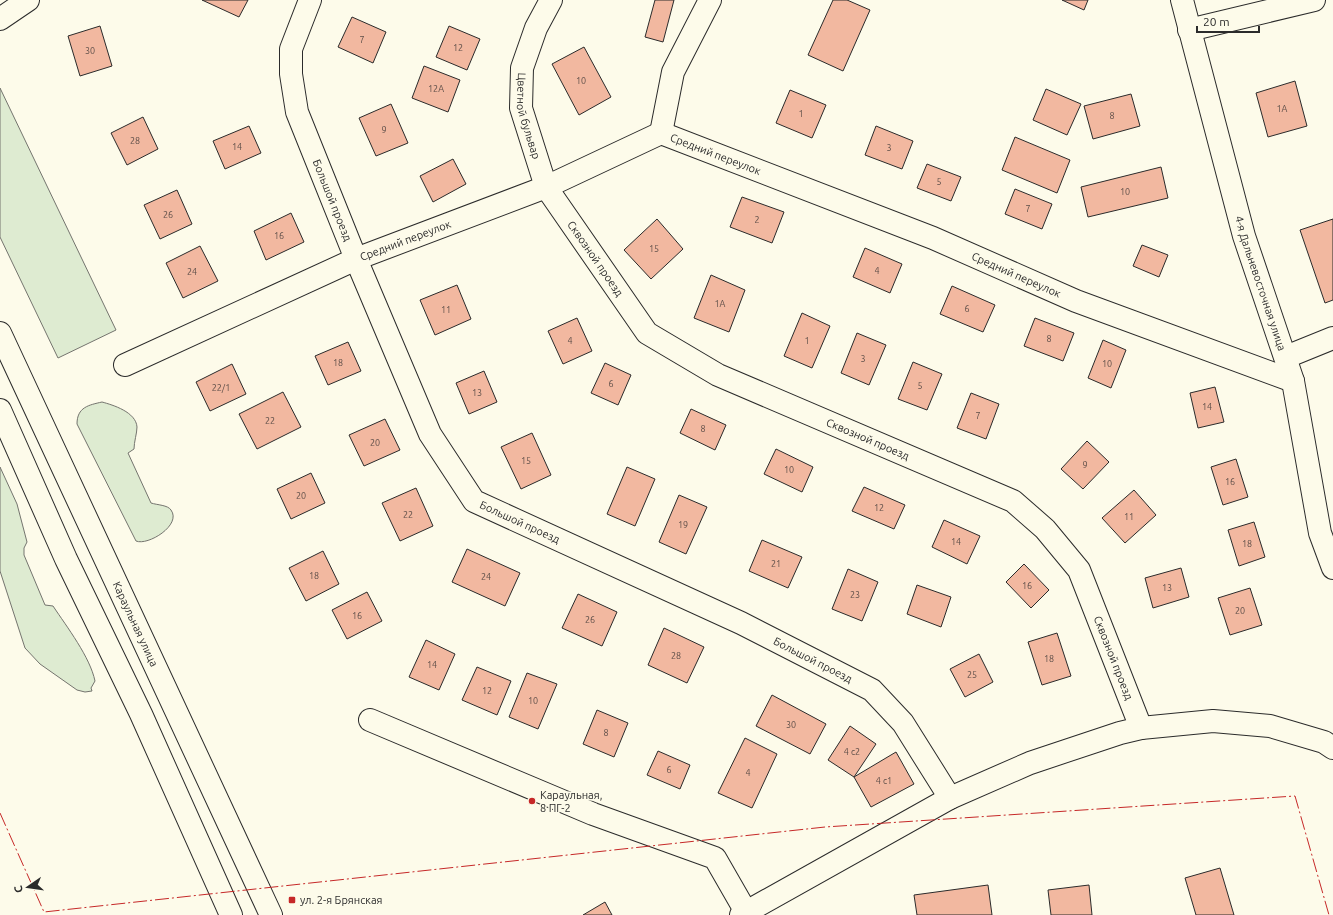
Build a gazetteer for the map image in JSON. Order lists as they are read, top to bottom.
{
  "streets": {
    "street": [
      "Цветной бульвар",
      "Средний переулок",
      "Большой проезд",
      "Сквозной проезд",
      "4-я Дальневосточная улица",
      "Караульная улица"
    ]
  },
  "crossings": [
    ["Цветной бульвар", "Средний переулок"],
    ["Цветной бульвар", "Сквозной проезд"],
    ["Средний переулок", "Большой проезд"],
    ["Средний переулок", "Сквозной проезд"],
    ["Средний переулок", "4-я Дальневосточная улица"]
  ],
  "places": {
    "other": ["Караульная, 8 ПГ-2"],
    "transit": ["ул. 2-я Брянская"]
  },
  "house_numbers": [
    "7",
    "12",
    "30",
    "10",
    "12А",
    "1А",
    "1",
    "8",
    "9",
    "28",
    "14",
    "3",
    "5",
    "10",
    "7",
    "26",
    "2",
    "16",
    "15",
    "4",
    "24",
    "1А",
    "6",
    "11",
    "8",
    "4",
    "1",
    "3",
    "18",
    "10",
    "6",
    "5",
    "22/1",
    "13",
    "14",
    "7",
    "22",
    "8",
    "20",
    "15",
    "9",
    "10",
    "16",
    "20",
    "12",
    "22",
    "11",
    "19",
    "14",
    "18",
    "21",
    "18",
    "24",
    "16",
    "13",
    "23",
    "20",
    "16",
    "26",
    "28",
    "18",
    "14",
    "25",
    "12",
    "10",
    "30",
    "8",
    "4 с2",
    "6",
    "4",
    "4 с1"
  ],
  "scale_bar": "20 m",
  "north": "left"
}
